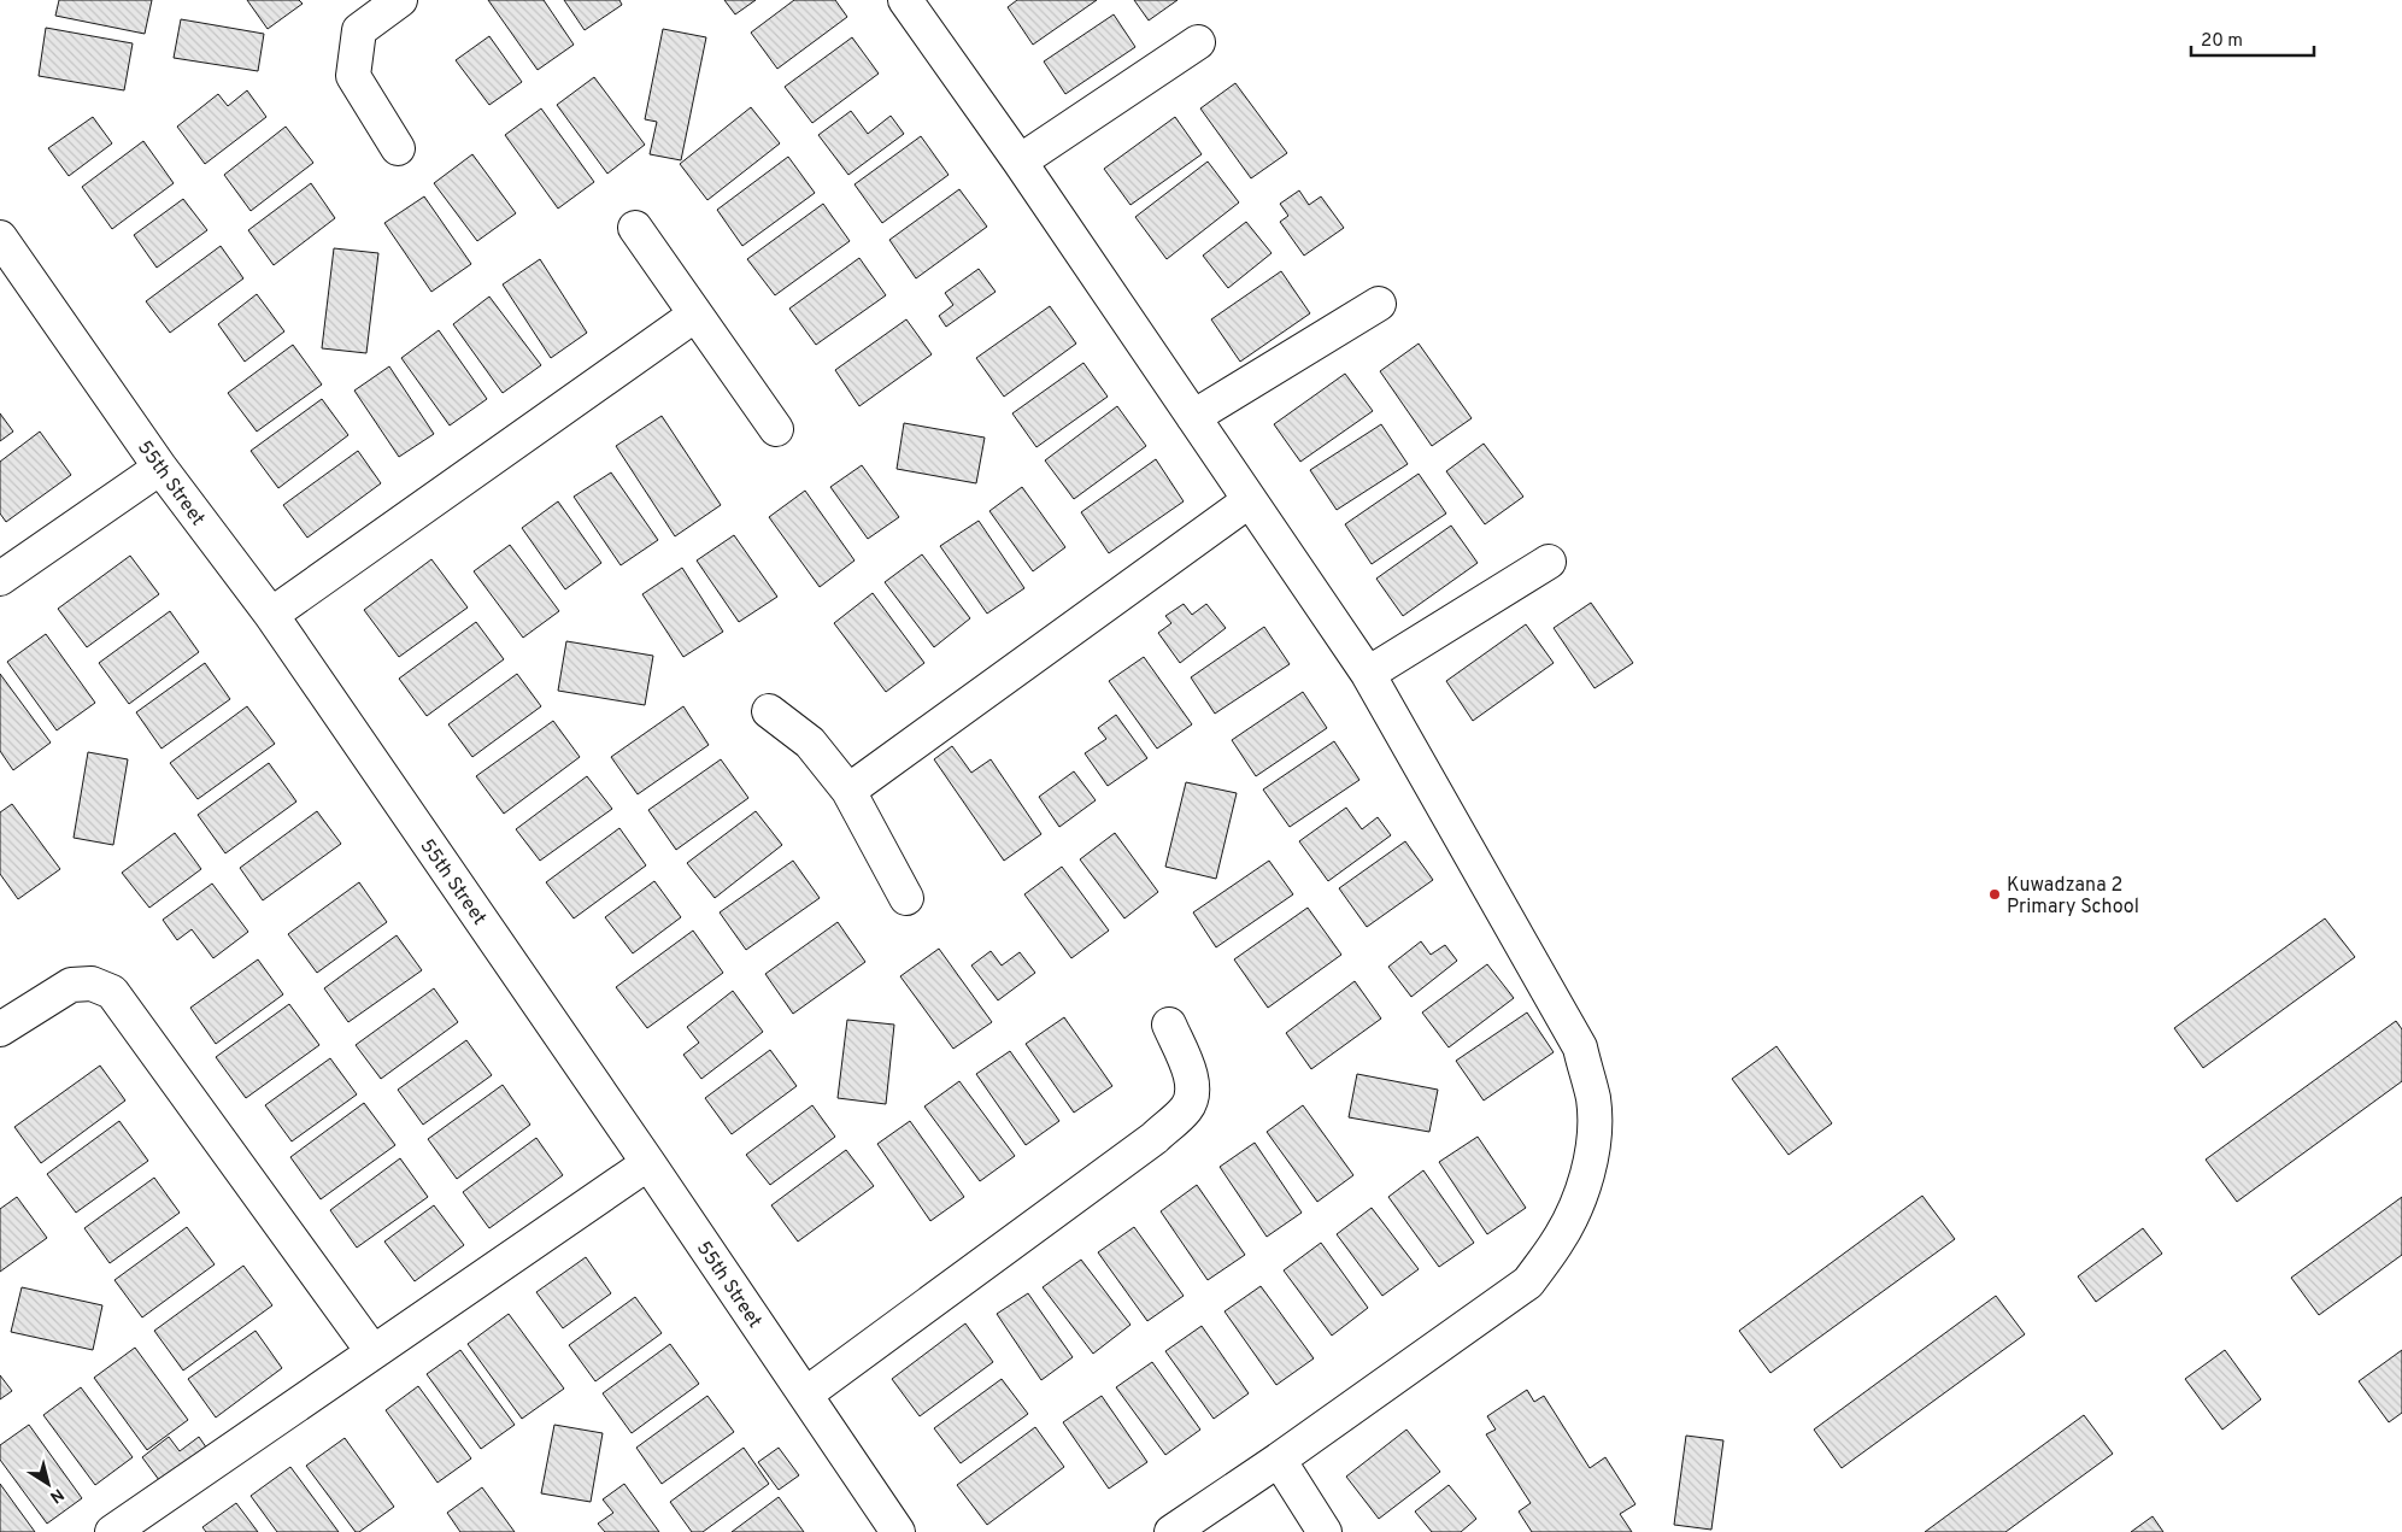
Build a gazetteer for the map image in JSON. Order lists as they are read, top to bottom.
{
  "streets": {
    "street": ["55th Street"]
  },
  "places": ["Kuwadzana 2 Primary School"],
  "scale_bar": "20 m",
  "north": "bottom right"
}
